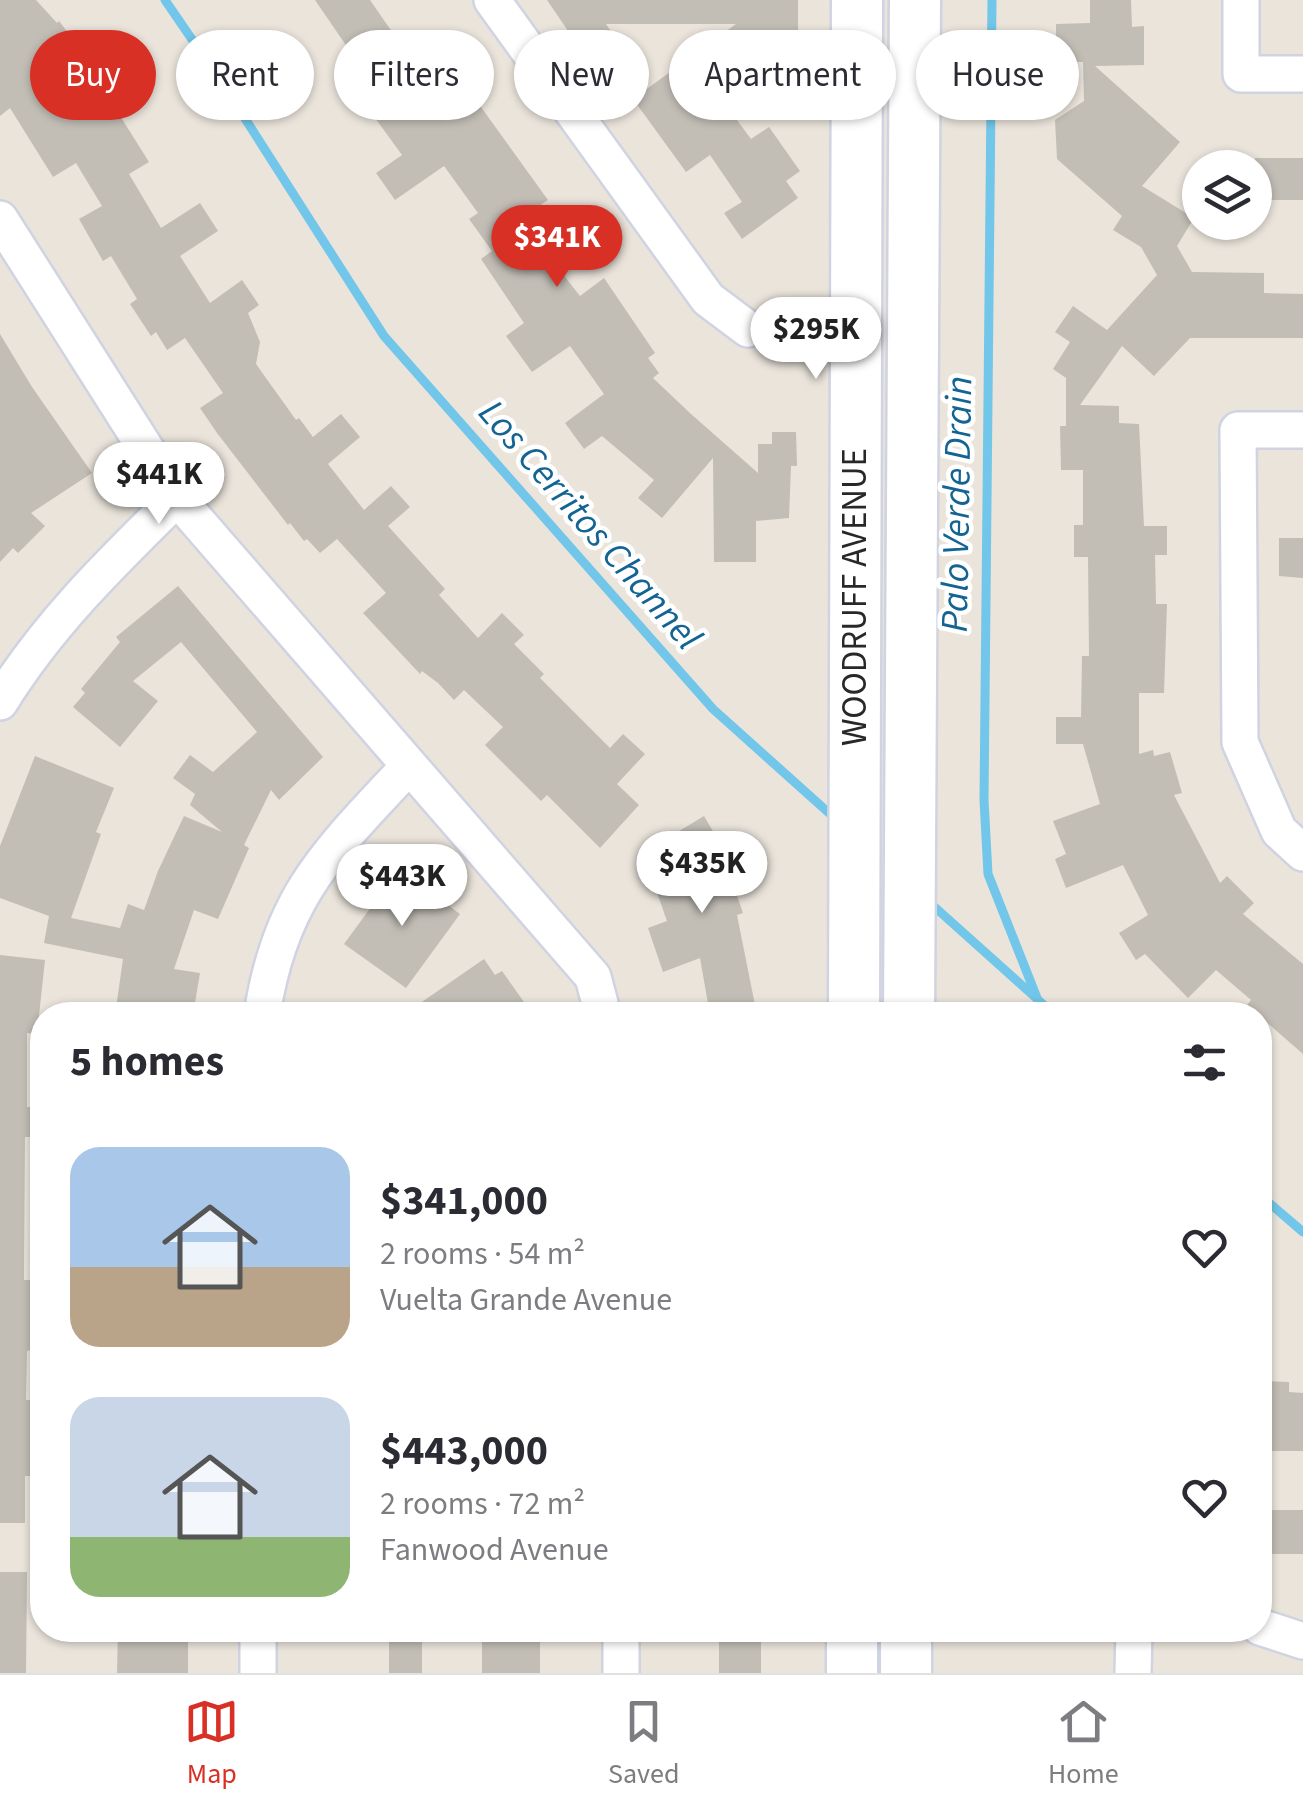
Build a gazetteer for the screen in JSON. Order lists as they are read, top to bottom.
{
  "streets": {
    "main road": ["WOODRUFF AVENUE"]
  },
  "water": ["Palo Verde Drain", "Los Cerritos Channel"],
  "page": {
    "chip": [
      "Buy",
      "Rent",
      "Filters",
      "New",
      "Apartment",
      "House"
    ],
    "price": [
      "$341K",
      "$295K",
      "$441K",
      "$435K",
      "$443K"
    ],
    "heading": "5 homes",
    "list": [
      {
        "name": "$341,000",
        "note": "2 rooms · 54 m² · Vuelta Grande Avenue"
      },
      {
        "name": "$443,000",
        "note": "2 rooms · 72 m² · Fanwood Avenue"
      }
    ],
    "tabs": ["Map", "Saved", "Home"]
  }
}
